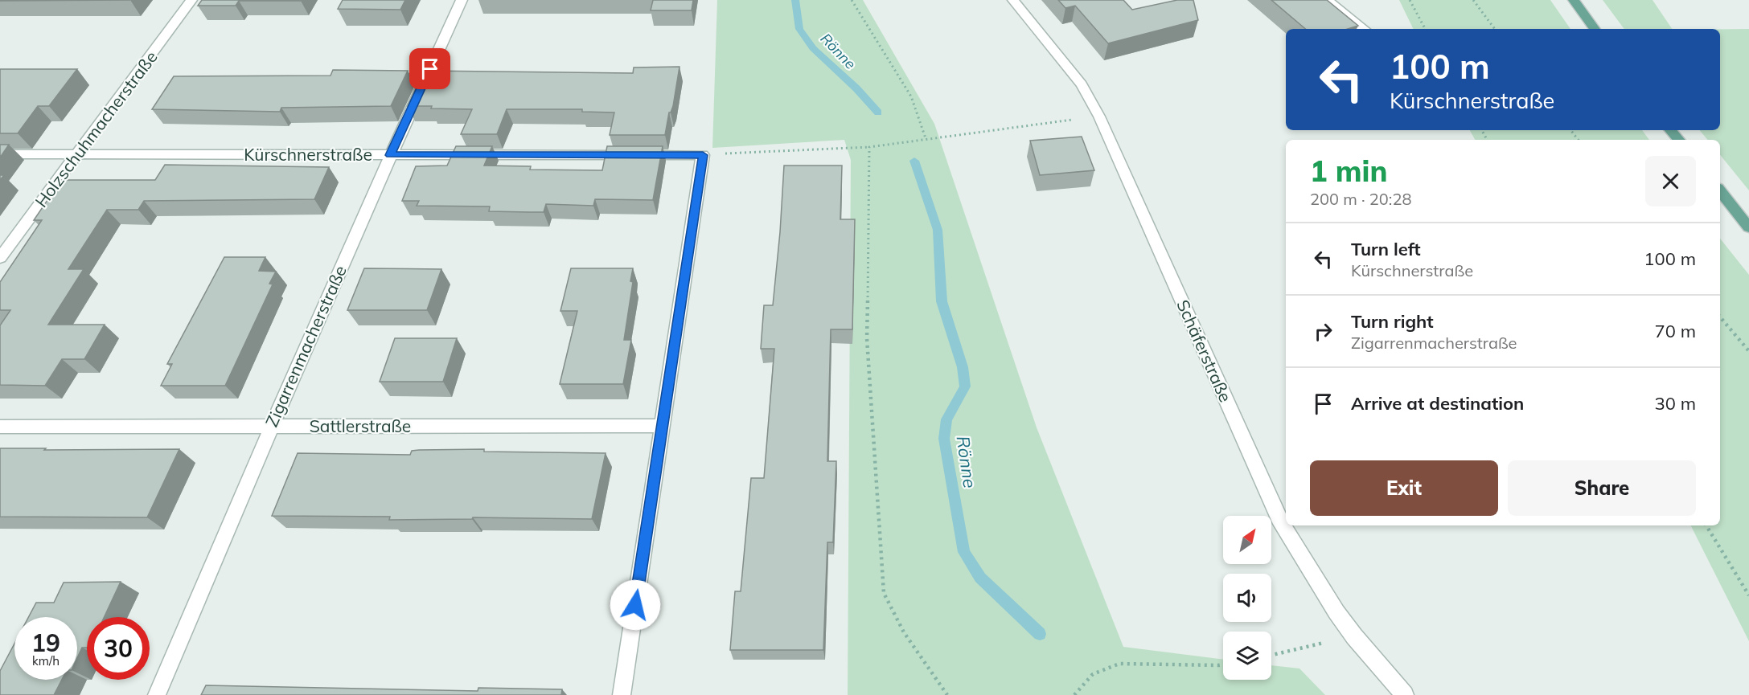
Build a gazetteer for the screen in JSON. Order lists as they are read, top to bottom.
{
  "streets": {
    "street": [
      "Holzschuhmacherstraße",
      "Kürschnerstraße",
      "Zigarrenmacherstraße",
      "Schäferstraße",
      "Sattlerstraße"
    ]
  },
  "crossings": [
    ["Holzschuhmacherstraße", "Kürschnerstraße"],
    ["Kürschnerstraße", "Zigarrenmacherstraße"],
    ["Zigarrenmacherstraße", "Sattlerstraße"]
  ],
  "water": ["Rönne"],
  "north": "top right",
  "page": {
    "turn": ["100 m", "Kürschnerstraße"],
    "heading": ["1 min", "200 m · 20:28"],
    "list": [
      {
        "name": "Turn left",
        "note": "Kürschnerstraße",
        "value": "100 m"
      },
      {
        "name": "Turn right",
        "note": "Zigarrenmacherstraße",
        "value": "70 m"
      },
      {
        "name": "Arrive at destination",
        "value": "30 m"
      }
    ],
    "buttons": ["Exit", "Share"],
    "speed": "19 km/h",
    "limit": "30"
  }
}
